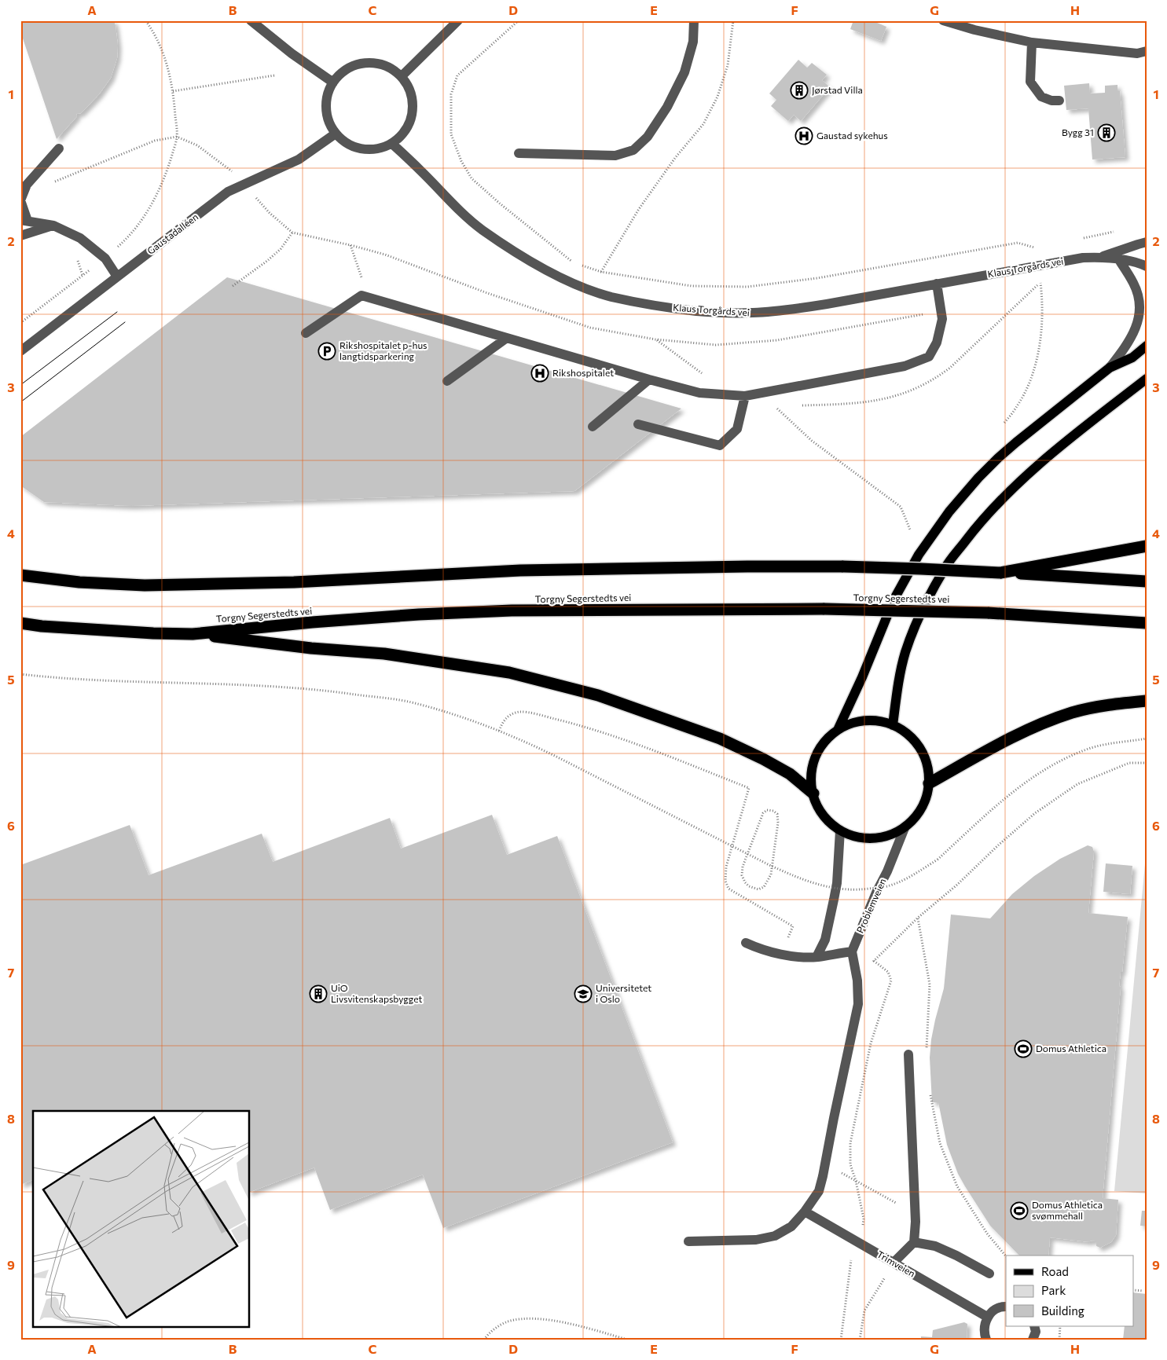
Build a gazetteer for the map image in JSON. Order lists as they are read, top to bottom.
{
  "streets": {
    "highway": ["Torgny Segerstedts vei"],
    "street": [
      "Gaustadalléen",
      "Klaus Torgårds vei",
      "Problemveien",
      "Trimveien"
    ]
  },
  "crossings": [
    ["Gaustadalléen", "Klaus Torgårds vei"]
  ],
  "places": {
    "building": ["Jørstad Villa", "Bygg 31", "UiO Livsvitenskapsbygget"],
    "hospital": ["Gaustad sykehus", "Rikshospitalet"],
    "parking": ["Rikshospitalet p-hus langtidsparkering"],
    "school or university": ["Universitetet i Oslo"],
    "sports": ["Domus Athletica", "Domus Athletica svømmehall"]
  },
  "legend": ["Road", "Park", "Building"],
  "grid": {
    "columns": [
      "A",
      "B",
      "C",
      "D",
      "E",
      "F",
      "G",
      "H"
    ],
    "rows": [
      "1",
      "2",
      "3",
      "4",
      "5",
      "6",
      "7",
      "8",
      "9"
    ]
  }
}
